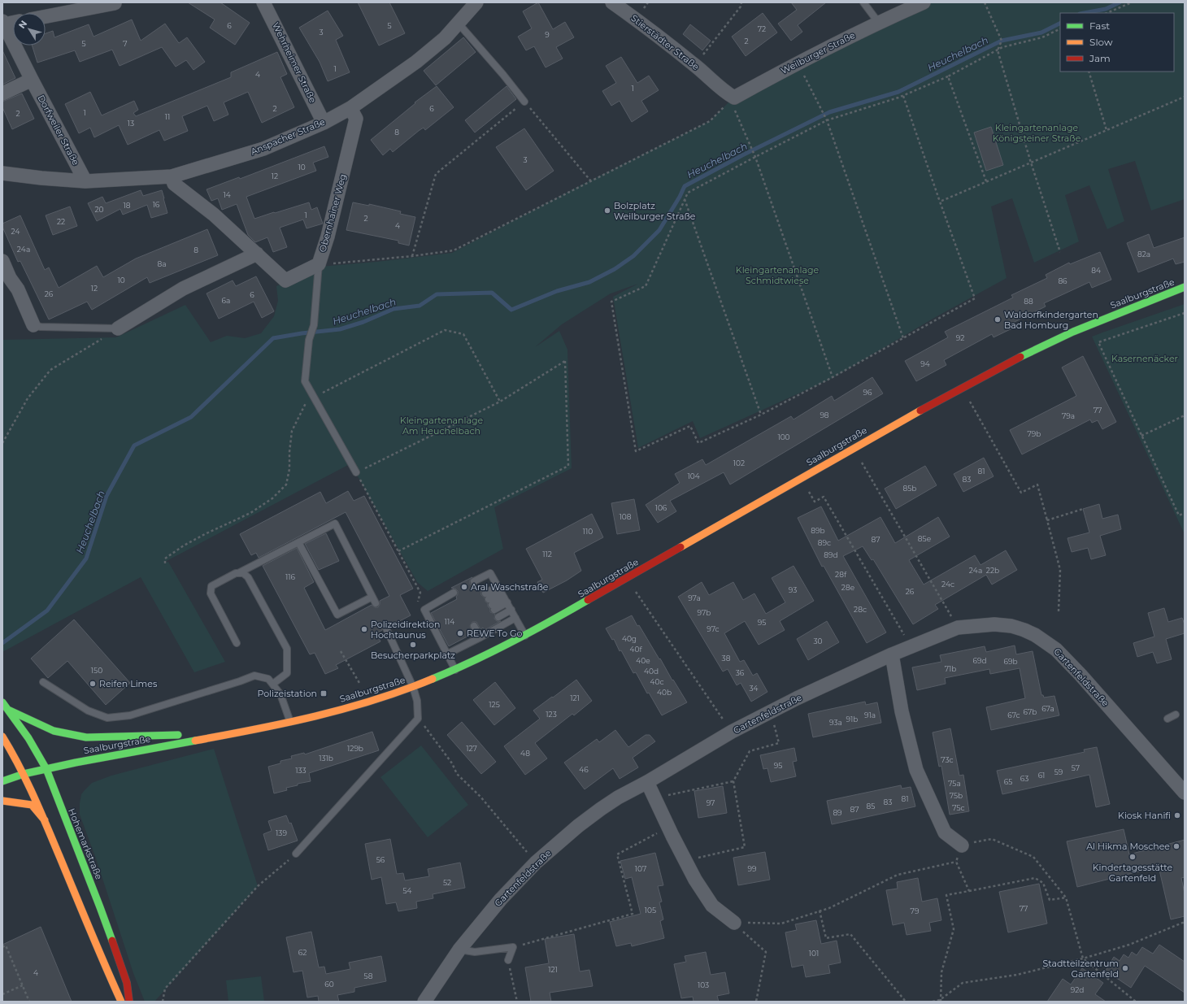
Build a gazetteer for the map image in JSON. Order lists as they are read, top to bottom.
{
  "streets": {
    "street": [
      "Stierstädter Straße",
      "Weilburger Straße",
      "Wehrheimer Straße",
      "Dorfweiler Straße",
      "Anspacher Straße",
      "Obernhainer Weg",
      "Saalburgstraße",
      "Gartenfeldstraße",
      "Hohemarkstraße"
    ]
  },
  "crossings": [
    ["Stierstädter Straße", "Weilburger Straße"],
    ["Wehrheimer Straße", "Anspacher Straße"],
    ["Dorfweiler Straße", "Anspacher Straße"],
    ["Anspacher Straße", "Obernhainer Weg"],
    ["Saalburgstraße", "Hohemarkstraße"]
  ],
  "water": ["Heuchelbach"],
  "parks": [
    "Kleingartenanlage Königsteiner Straße",
    "Kleingartenanlage Schmidtwiese",
    "Kasernenäcker",
    "Kleingartenanlage Am Heuchelbach"
  ],
  "places": {
    "other": [
      "Bolzplatz Weilburger Straße",
      "Waldorfkindergarten Bad Homburg",
      "Aral Waschstraße",
      "Polizeidirektion Hochtaunus",
      "REWE To Go",
      "Besucherparkplatz",
      "Reifen Limes",
      "Kiosk Hanifi",
      "Al Hikma Moschee",
      "Kindertagesstätte Gartenfeld",
      "Stadtteilzentrum Gartenfeld"
    ],
    "transit": ["Polizeistation"]
  },
  "house_numbers": [
    "6",
    "5",
    "72",
    "3",
    "9",
    "2",
    "5",
    "7",
    "1",
    "4",
    "1",
    "2",
    "6",
    "1",
    "2",
    "11",
    "13",
    "8",
    "3",
    "10",
    "12",
    "14",
    "16",
    "18",
    "20",
    "1",
    "2",
    "22",
    "4",
    "24",
    "24a",
    "8",
    "82a",
    "8a",
    "84",
    "10",
    "86",
    "12",
    "26",
    "6",
    "6a",
    "88",
    "92",
    "94",
    "96",
    "77",
    "98",
    "79a",
    "79b",
    "100",
    "102",
    "81",
    "104",
    "83",
    "85b",
    "106",
    "108",
    "89b",
    "110",
    "85e",
    "87",
    "89c",
    "112",
    "89d",
    "24a",
    "22b",
    "28f",
    "116",
    "24c",
    "28e",
    "93",
    "26",
    "97a",
    "28c",
    "97b",
    "114",
    "95",
    "97c",
    "40g",
    "30",
    "40f",
    "38",
    "40e",
    "69d",
    "69b",
    "71b",
    "150",
    "40d",
    "36",
    "40c",
    "34",
    "40b",
    "121",
    "125",
    "67a",
    "67b",
    "123",
    "91a",
    "67c",
    "91b",
    "93a",
    "129b",
    "127",
    "48",
    "131b",
    "73c",
    "95",
    "57",
    "46",
    "133",
    "59",
    "61",
    "63",
    "65",
    "75a",
    "75b",
    "81",
    "83",
    "97",
    "85",
    "75c",
    "87",
    "89",
    "139",
    "56",
    "107",
    "99",
    "52",
    "54",
    "77",
    "105",
    "79",
    "62",
    "101",
    "121",
    "4",
    "58",
    "60",
    "103",
    "92d"
  ],
  "legend": ["Fast", "Slow", "Jam"],
  "north": "top left"
}
